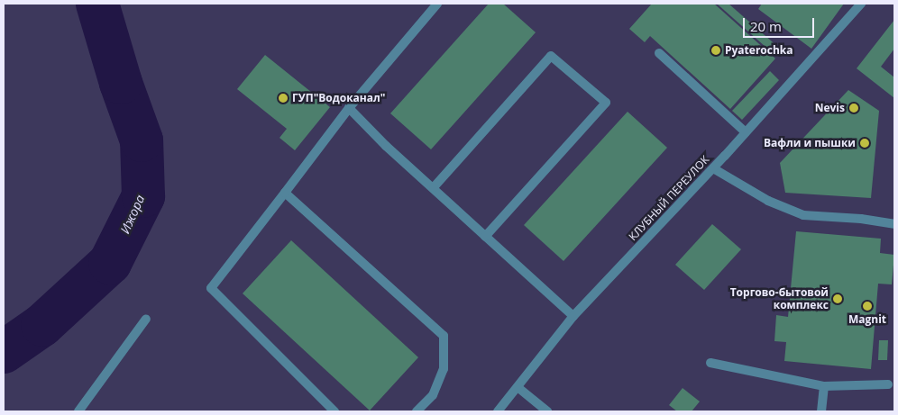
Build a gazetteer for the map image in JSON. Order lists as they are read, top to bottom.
{
  "streets": {
    "street": ["КЛУБНЫЙ ПЕРЕУЛОК"]
  },
  "water": ["Ижора"],
  "places": [
    "Pyaterochka",
    "ГУП\"Водоканал\"",
    "Nevis",
    "Вафли и пышки",
    "Торгово-бытовой комплекс",
    "Magnit"
  ],
  "scale_bar": "20 m"
}
